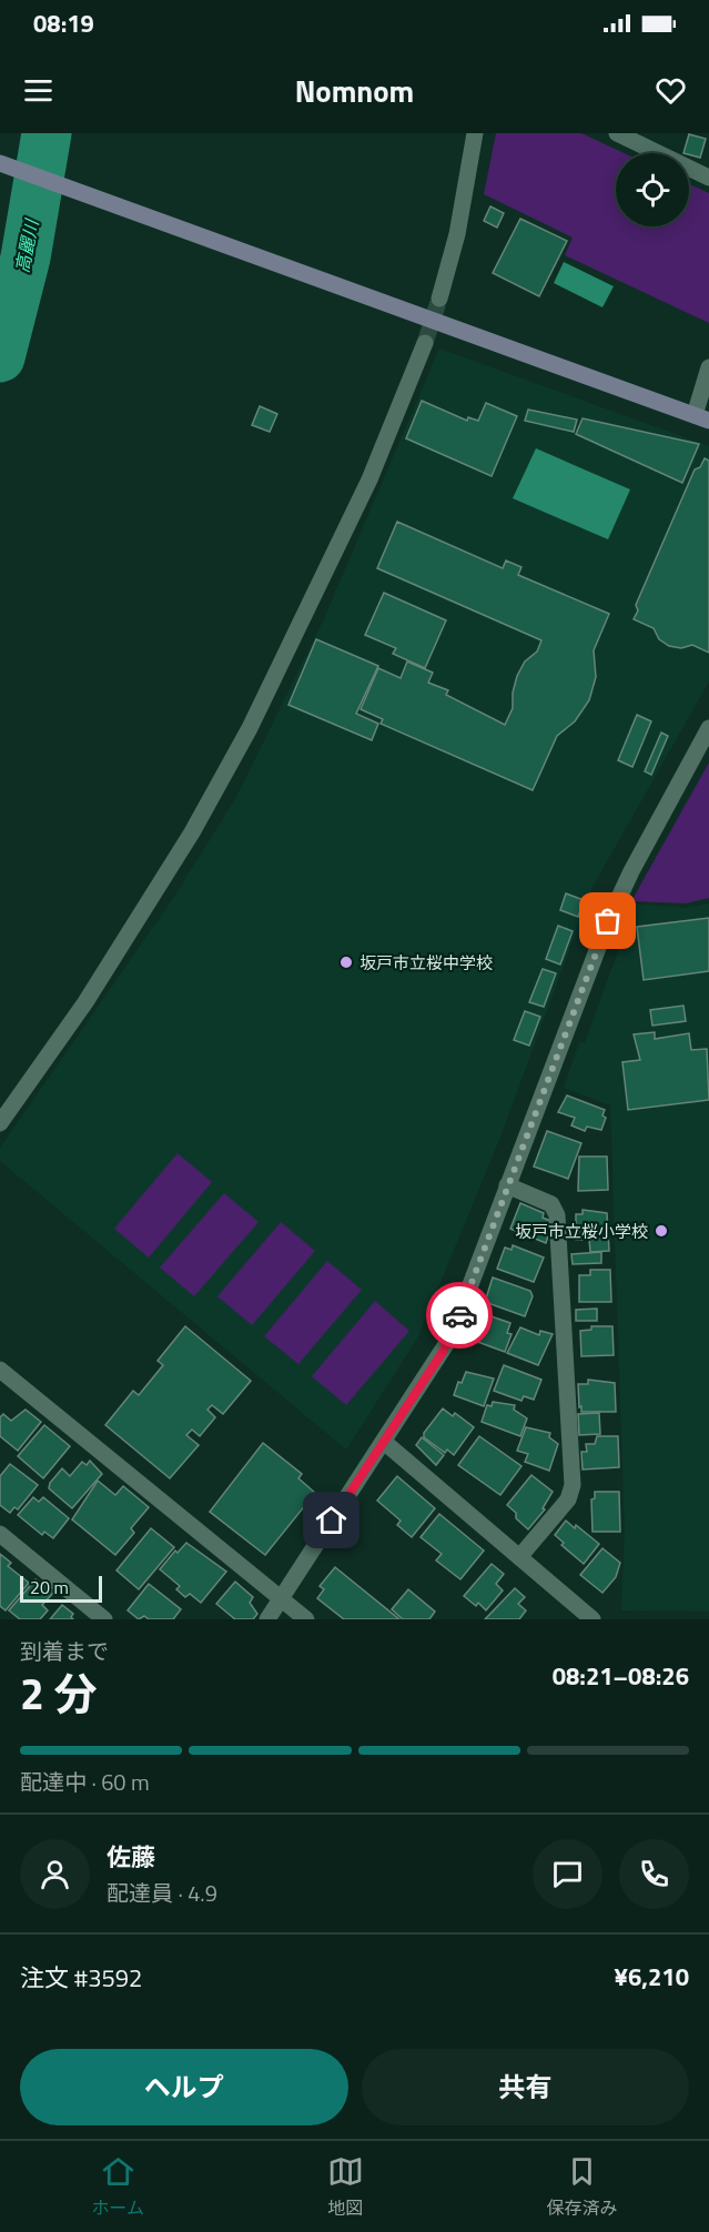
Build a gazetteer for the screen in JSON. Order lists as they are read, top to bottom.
{
  "water": ["高麗川"],
  "places": ["坂戸市立桜中学校", "坂戸市立桜小学校"],
  "scale_bar": "20 m",
  "page": {
    "status": "08:19",
    "header": "Nomnom",
    "scale": "20 m",
    "heading": ["2 分", "到着まで", "08:21–08:26"],
    "panel": [
      "佐藤",
      "配達員 · 4.9",
      "注文 #3592",
      "¥6,210"
    ],
    "bar": "配達中 · 60 m",
    "buttons": ["ヘルプ", "共有"],
    "tabs": ["ホーム", "地図", "保存済み"]
  }
}
